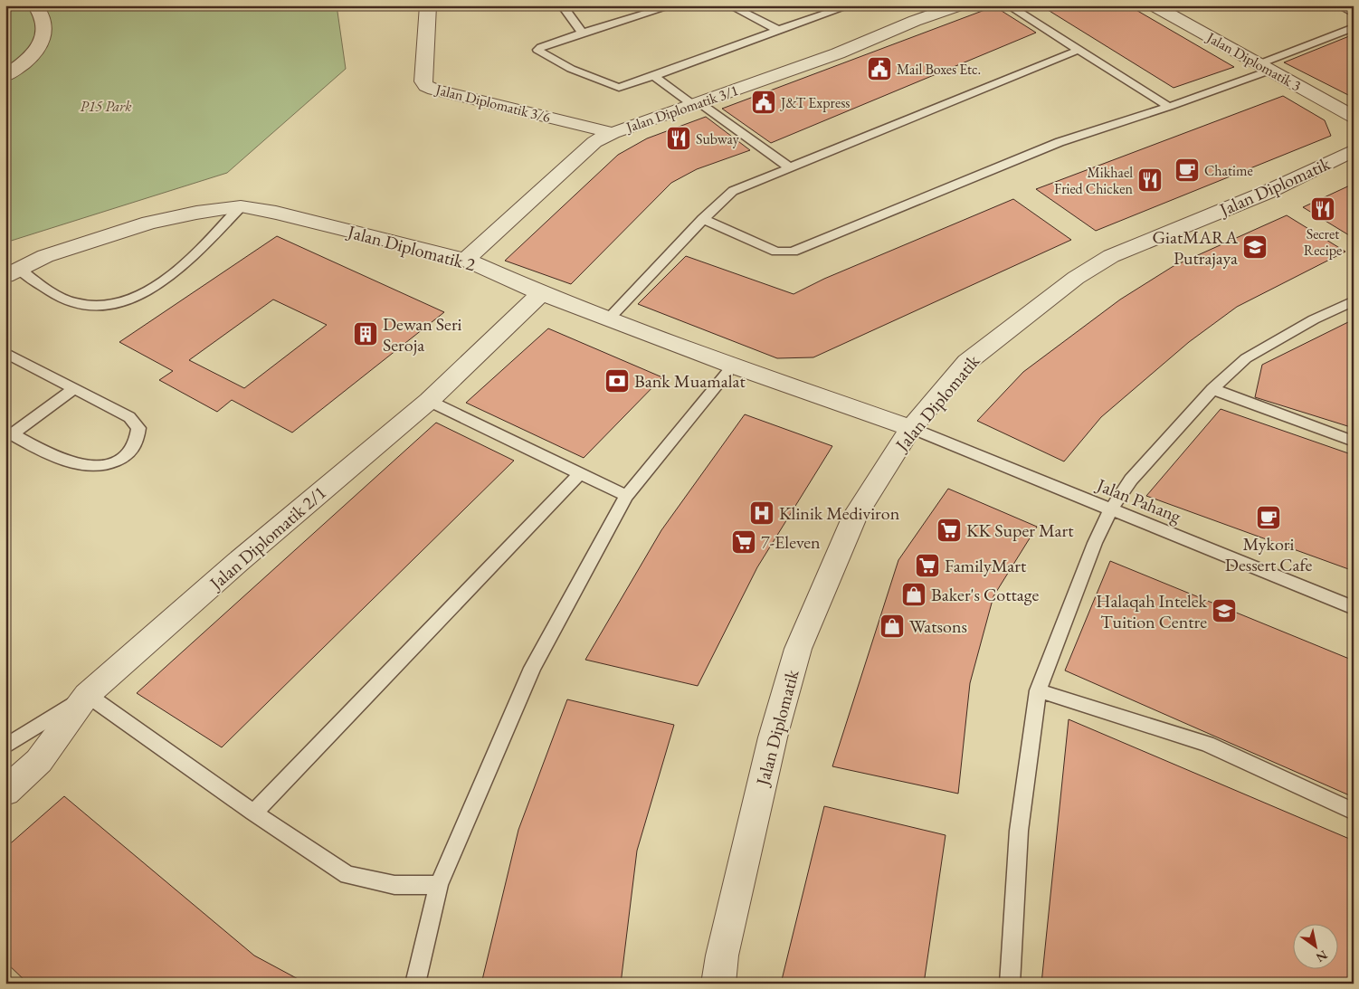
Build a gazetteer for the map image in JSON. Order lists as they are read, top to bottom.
{
  "streets": {
    "street": [
      "Jalan Diplomatik 3",
      "Jalan Diplomatik 3/6",
      "Jalan Diplomatik 3/1",
      "Jalan Diplomatik",
      "Jalan Diplomatik 2",
      "Jalan Diplomatik 2/1"
    ],
    "lane": ["Jalan Pahang"]
  },
  "crossings": [
    ["Jalan Diplomatik 3/6", "Jalan Diplomatik 3/1"],
    ["Jalan Diplomatik 3/1", "Jalan Diplomatik 2"],
    ["Jalan Diplomatik", "Jalan Diplomatik 2"],
    ["Jalan Diplomatik", "Jalan Pahang"],
    ["Jalan Diplomatik 2", "Jalan Pahang"],
    ["Jalan Diplomatik 2", "Jalan Diplomatik 2/1"]
  ],
  "parks": ["P15 Park"],
  "places": {
    "public building": ["Mail Boxes Etc.", "J&T Express"],
    "restaurant": ["Subway", "Mikhael Fried Chicken", "Secret Recipe"],
    "cafe": ["Chatime", "Mykori Dessert Cafe"],
    "school or university": ["GiatMARA Putrajaya", "Halaqah Intelek Tuition Centre"],
    "building": ["Dewan Seri Seroja"],
    "bank": ["Bank Muamalat"],
    "hospital": ["Klinik Mediviron"],
    "supermarket": ["KK Super Mart", "7-Eleven", "FamilyMart"],
    "shop": ["Baker's Cottage", "Watsons"]
  },
  "north": "bottom right"
}
